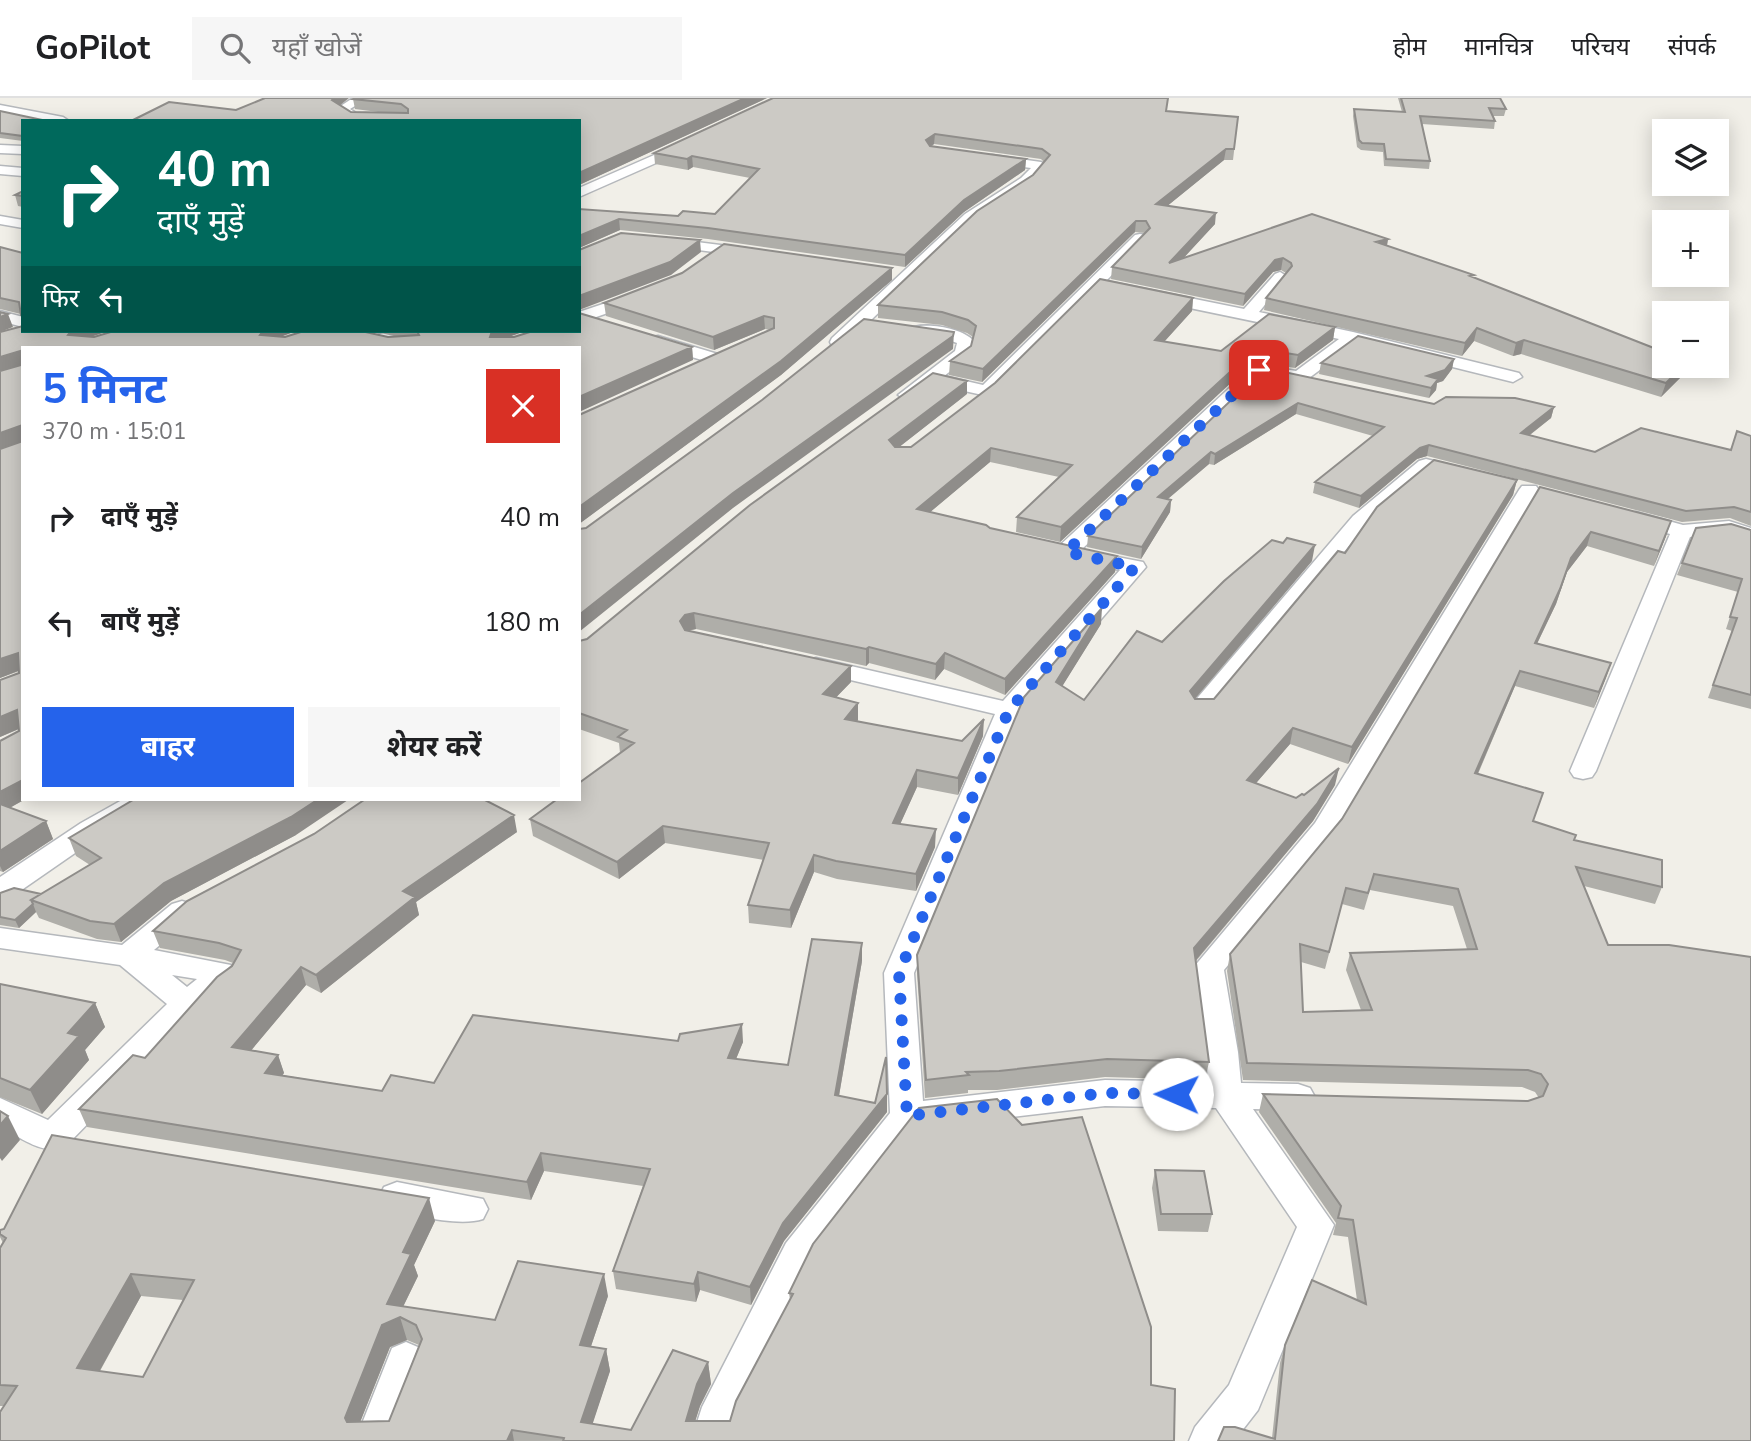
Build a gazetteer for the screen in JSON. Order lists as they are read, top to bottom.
{
  "page": {
    "header": "GoPilot",
    "search": "यहाँ खोजें",
    "nav": [
      "होम",
      "मानचित्र",
      "परिचय",
      "संपर्क"
    ],
    "map_buttons": ["+", "−"],
    "turn": ["40 m", "दाएँ मुड़ें"],
    "then": "फिर",
    "heading": ["5 मिनट", "370 m · 15:01"],
    "list": [
      {
        "name": "दाएँ मुड़ें",
        "value": "40 m"
      },
      {
        "name": "बाएँ मुड़ें",
        "value": "180 m"
      }
    ],
    "buttons": ["बाहर", "शेयर करें"]
  }
}
